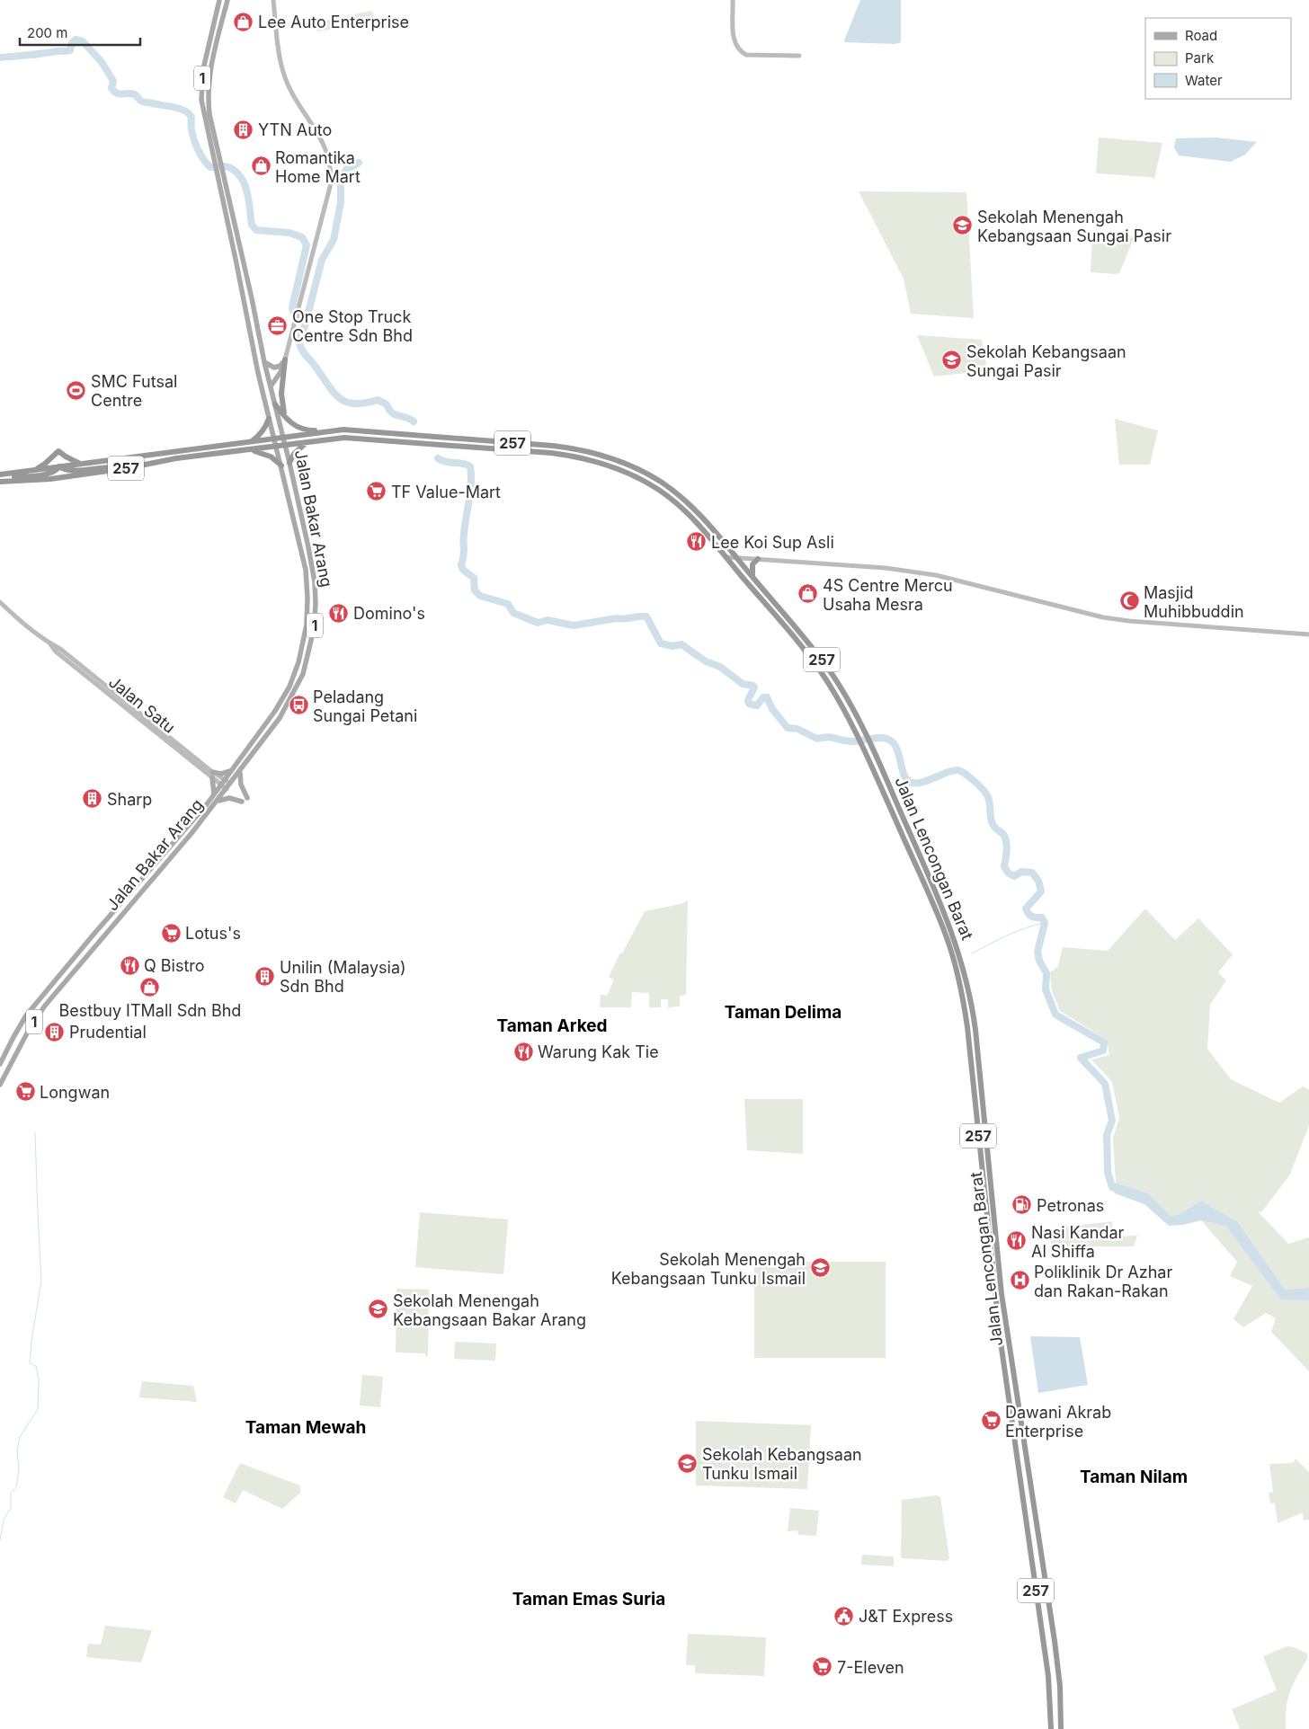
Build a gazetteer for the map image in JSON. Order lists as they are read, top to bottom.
{
  "streets": {
    "highway": ["257", "Jalan Lencongan Barat"],
    "main road": ["1", "Jalan Bakar Arang", "Jalan Satu"]
  },
  "crossings": [
    ["257", "Jalan Bakar Arang"],
    ["257", "Jalan Lencongan Barat"],
    ["Jalan Bakar Arang", "Jalan Satu"],
    ["Jalan Bakar Arang", "Jalan Lencongan Barat"]
  ],
  "districts": [
    "Taman Delima",
    "Taman Arked",
    "Taman Mewah",
    "Taman Nilam",
    "Taman Emas Suria"
  ],
  "places": {
    "shop": [
      "Lee Auto Enterprise",
      "Romantika Home Mart",
      "4S Centre Mercu Usaha Mesra",
      "Bestbuy ITMall Sdn Bhd"
    ],
    "building": [
      "YTN Auto",
      "Sharp",
      "Unilin (Malaysia) Sdn Bhd",
      "Prudential"
    ],
    "school or university": [
      "Sekolah Menengah Kebangsaan Sungai Pasir",
      "Sekolah Kebangsaan Sungai Pasir",
      "Sekolah Menengah Kebangsaan Tunku Ismail",
      "Sekolah Menengah Kebangsaan Bakar Arang",
      "Sekolah Kebangsaan Tunku Ismail"
    ],
    "office": ["One Stop Truck Centre Sdn Bhd"],
    "sports": ["SMC Futsal Centre"],
    "supermarket": [
      "TF Value-Mart",
      "Lotus's",
      "Longwan",
      "Dawani Akrab Enterprise",
      "7-Eleven"
    ],
    "restaurant": [
      "Lee Koi Sup Asli",
      "Domino's",
      "Q Bistro",
      "Warung Kak Tie",
      "Nasi Kandar Al Shiffa"
    ],
    "mosque": ["Masjid Muhibbuddin"],
    "bus stop": ["Peladang Sungai Petani"],
    "fuel station": ["Petronas"],
    "hospital": ["Poliklinik Dr Azhar dan Rakan-Rakan"],
    "public building": ["J&T Express"]
  },
  "legend": ["Road", "Park", "Water"],
  "scale_bar": "200 m"
}
